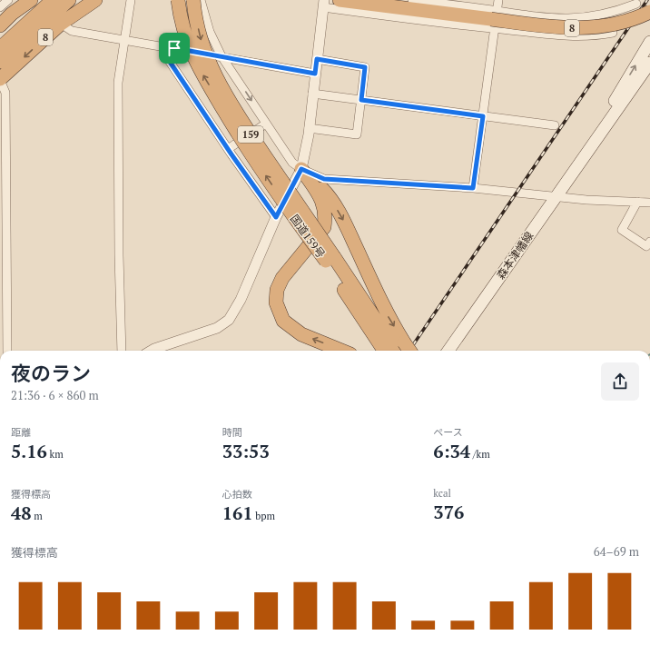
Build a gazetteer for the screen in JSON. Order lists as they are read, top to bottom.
{
  "streets": {
    "highway": ["8", "159", "国道159号"],
    "main road": ["森本津幡線"]
  },
  "crossings": [
    ["159", "国道159号"]
  ],
  "page": {
    "heading": ["夜のラン", "21:36 · 6 × 860 m"],
    "stats": [
      ["距離", "5.16 km"],
      ["時間", "33:53"],
      ["ペース", "6:34 /km"],
      ["獲得標高", "48 m"],
      ["心拍数", "161 bpm"],
      ["kcal", "376"]
    ],
    "chart": ["獲得標高", "64–69 m"]
  }
}
